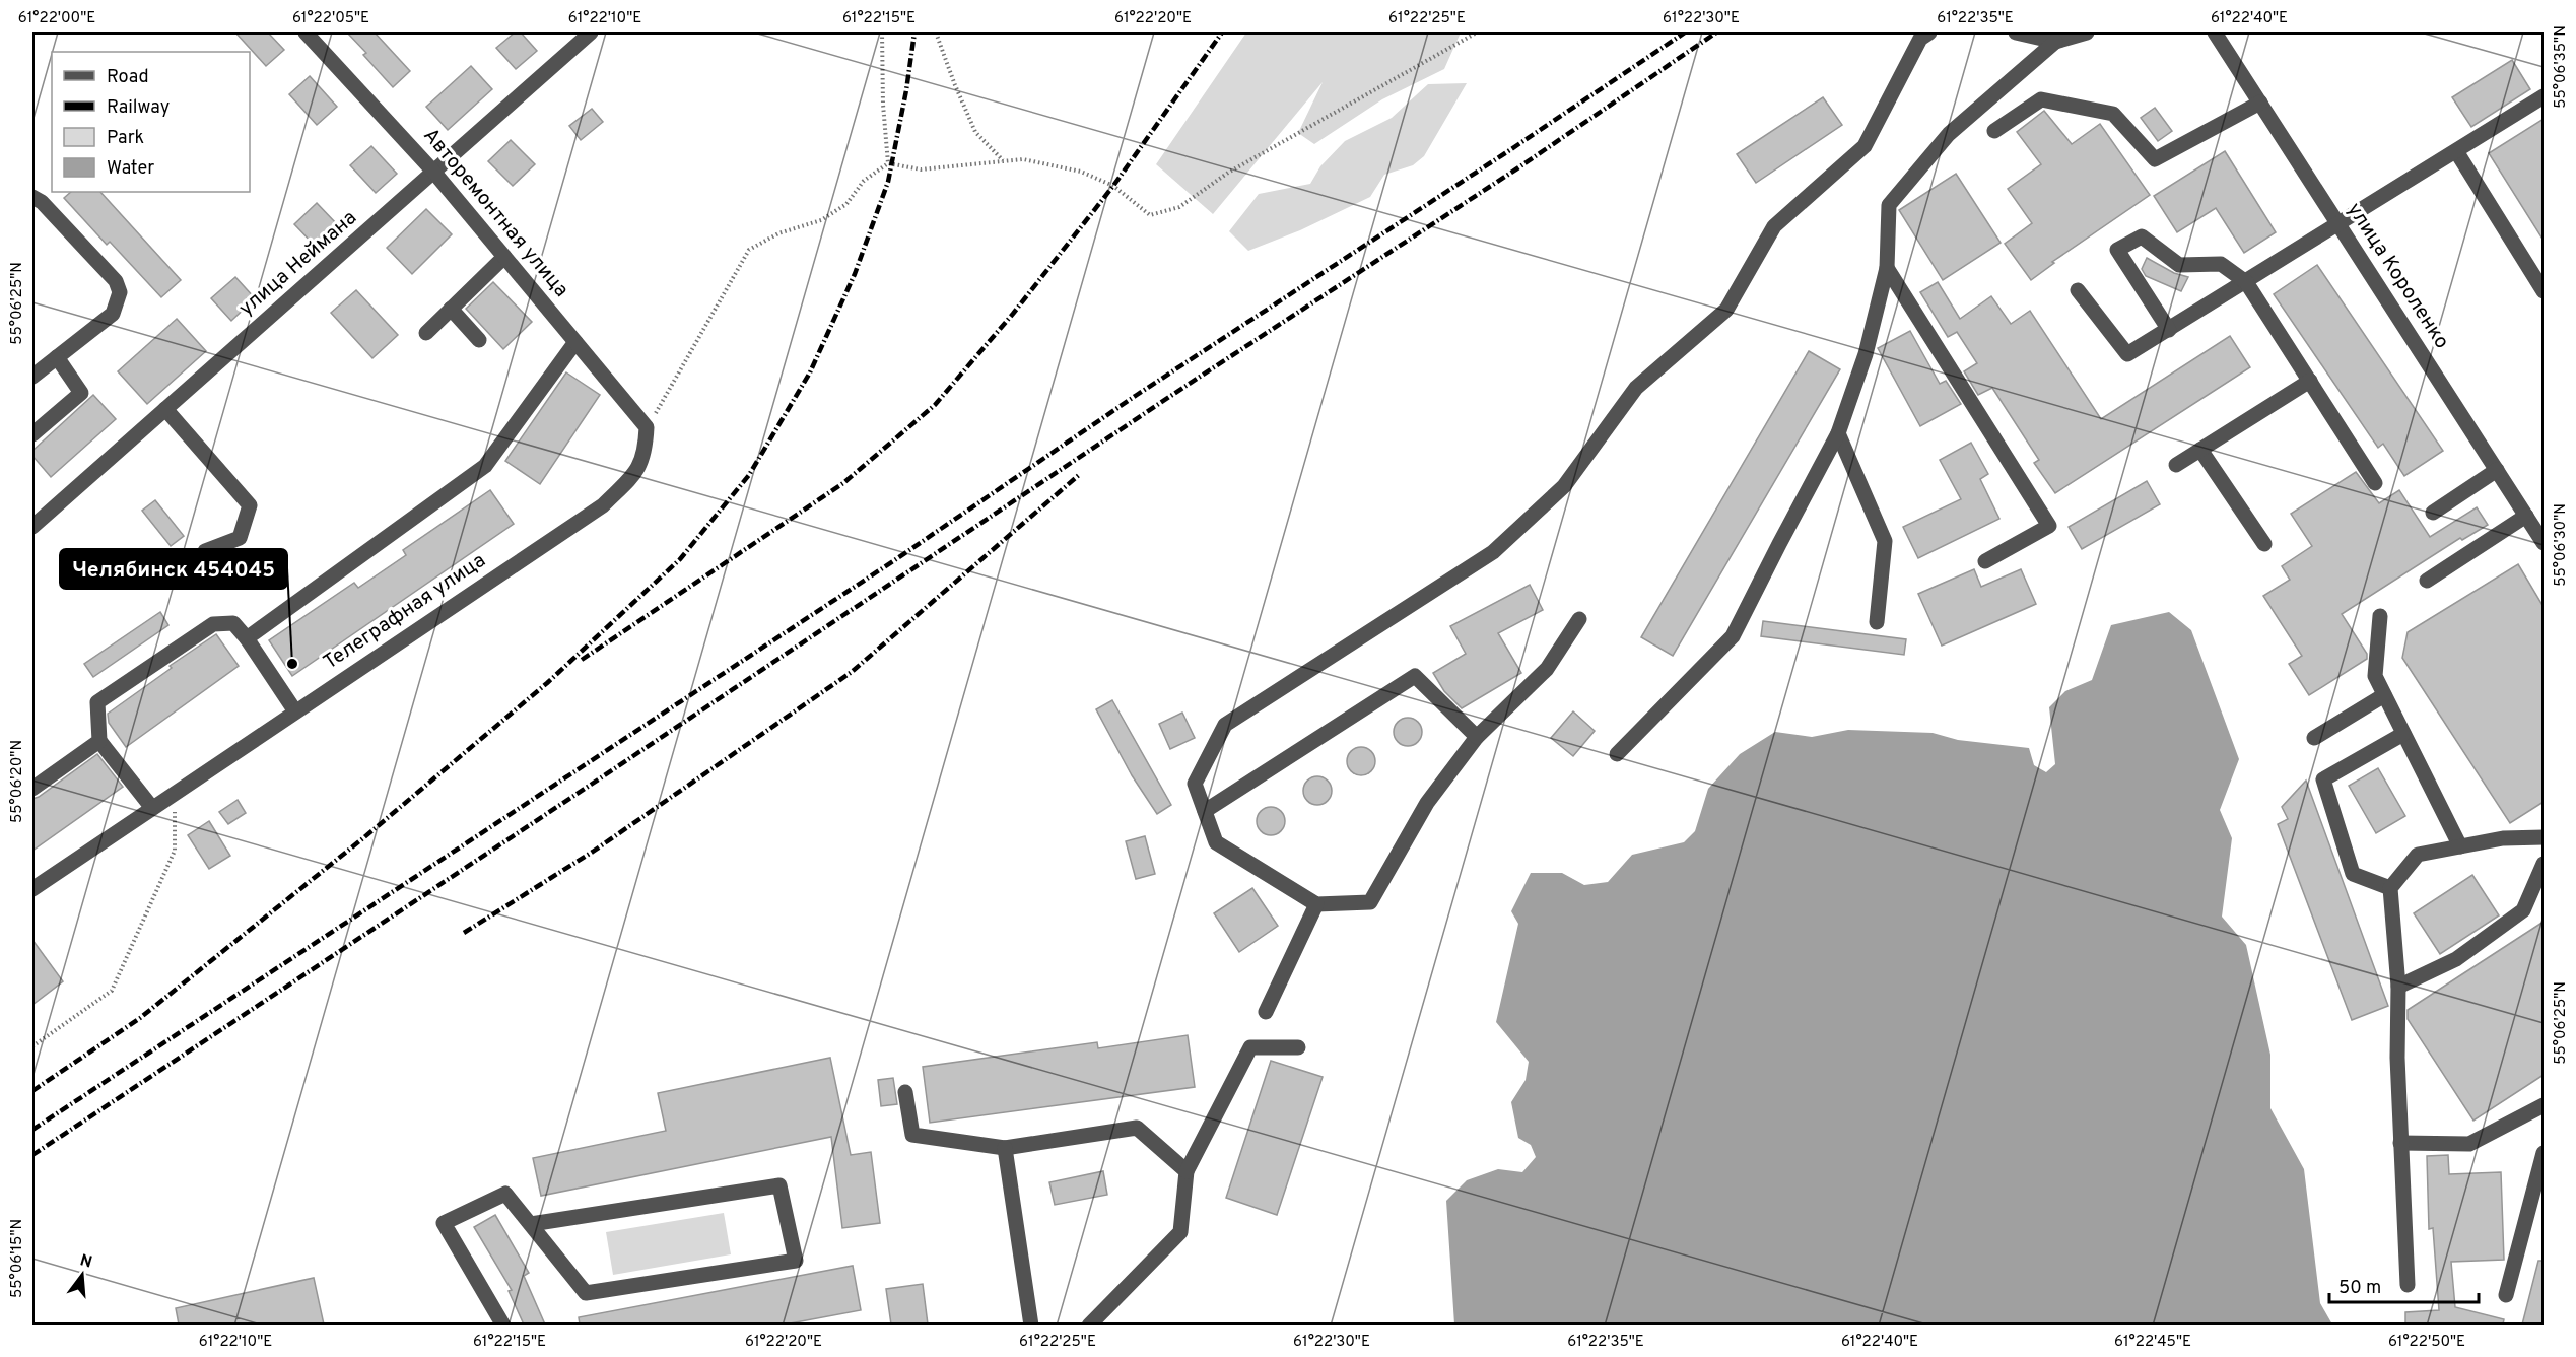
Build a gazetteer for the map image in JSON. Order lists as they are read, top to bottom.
{
  "streets": {
    "street": [
      "Авторемонтная улица",
      "улица Неймана",
      "улица Короленко",
      "Телеграфная улица"
    ]
  },
  "crossings": [
    ["Авторемонтная улица", "улица Неймана"],
    ["Авторемонтная улица", "Телеграфная улица"]
  ],
  "places": ["Челябинск 454045"],
  "legend": [
    "Road",
    "Railway",
    "Park",
    "Water"
  ],
  "scale_bar": "50 m",
  "north": "top",
  "coordinates": [
    "61°22'00\"E",
    "61°22'05\"E",
    "61°22'10\"E",
    "61°22'15\"E",
    "61°22'20\"E",
    "61°22'25\"E",
    "61°22'30\"E",
    "61°22'35\"E",
    "61°22'40\"E",
    "55°06'35\"N",
    "55°06'25\"N",
    "55°06'30\"N",
    "55°06'20\"N",
    "55°06'15\"N",
    "61°22'45\"E",
    "61°22'50\"E"
  ]
}
